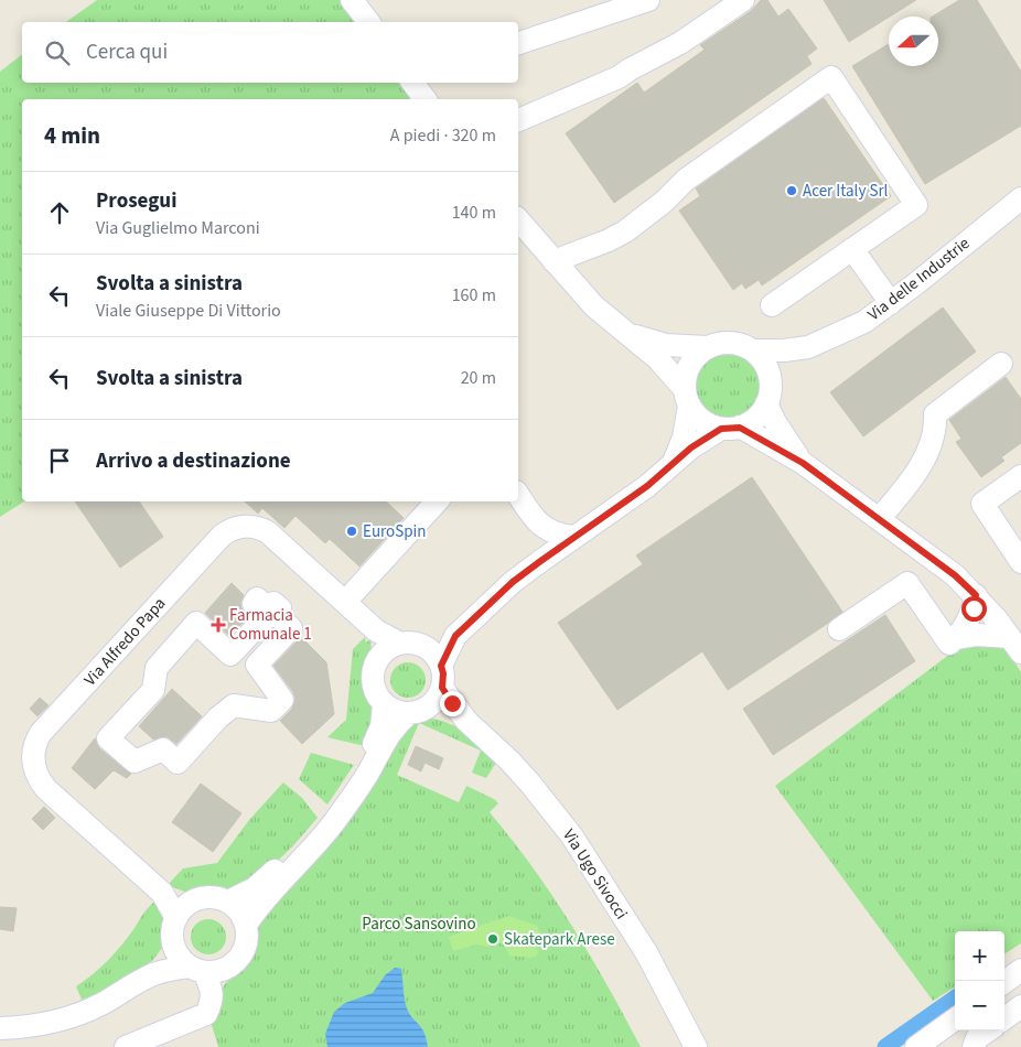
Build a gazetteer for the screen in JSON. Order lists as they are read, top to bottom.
{
  "streets": {
    "street": ["Via delle Industrie", "Via Alfredo Papa", "Via Ugo Sivocci"]
  },
  "crossings": [
    ["Via Alfredo Papa", "Via Ugo Sivocci"]
  ],
  "parks": ["Parco Sansovino"],
  "places": {
    "other": ["Acer Italy Srl", "EuroSpin", "Skatepark Arese"],
    "health": ["Farmacia Comunale 1"]
  },
  "north": "left",
  "page": {
    "search": "Cerca qui",
    "heading": ["4 min", "A piedi · 320 m"],
    "list": [
      ["Prosegui", "Via Guglielmo Marconi", "140 m"],
      ["Svolta a sinistra", "Viale Giuseppe Di Vittorio", "160 m"],
      ["Svolta a sinistra", "20 m"],
      "Arrivo a destinazione"
    ],
    "map_buttons": ["+", "−"]
  }
}
